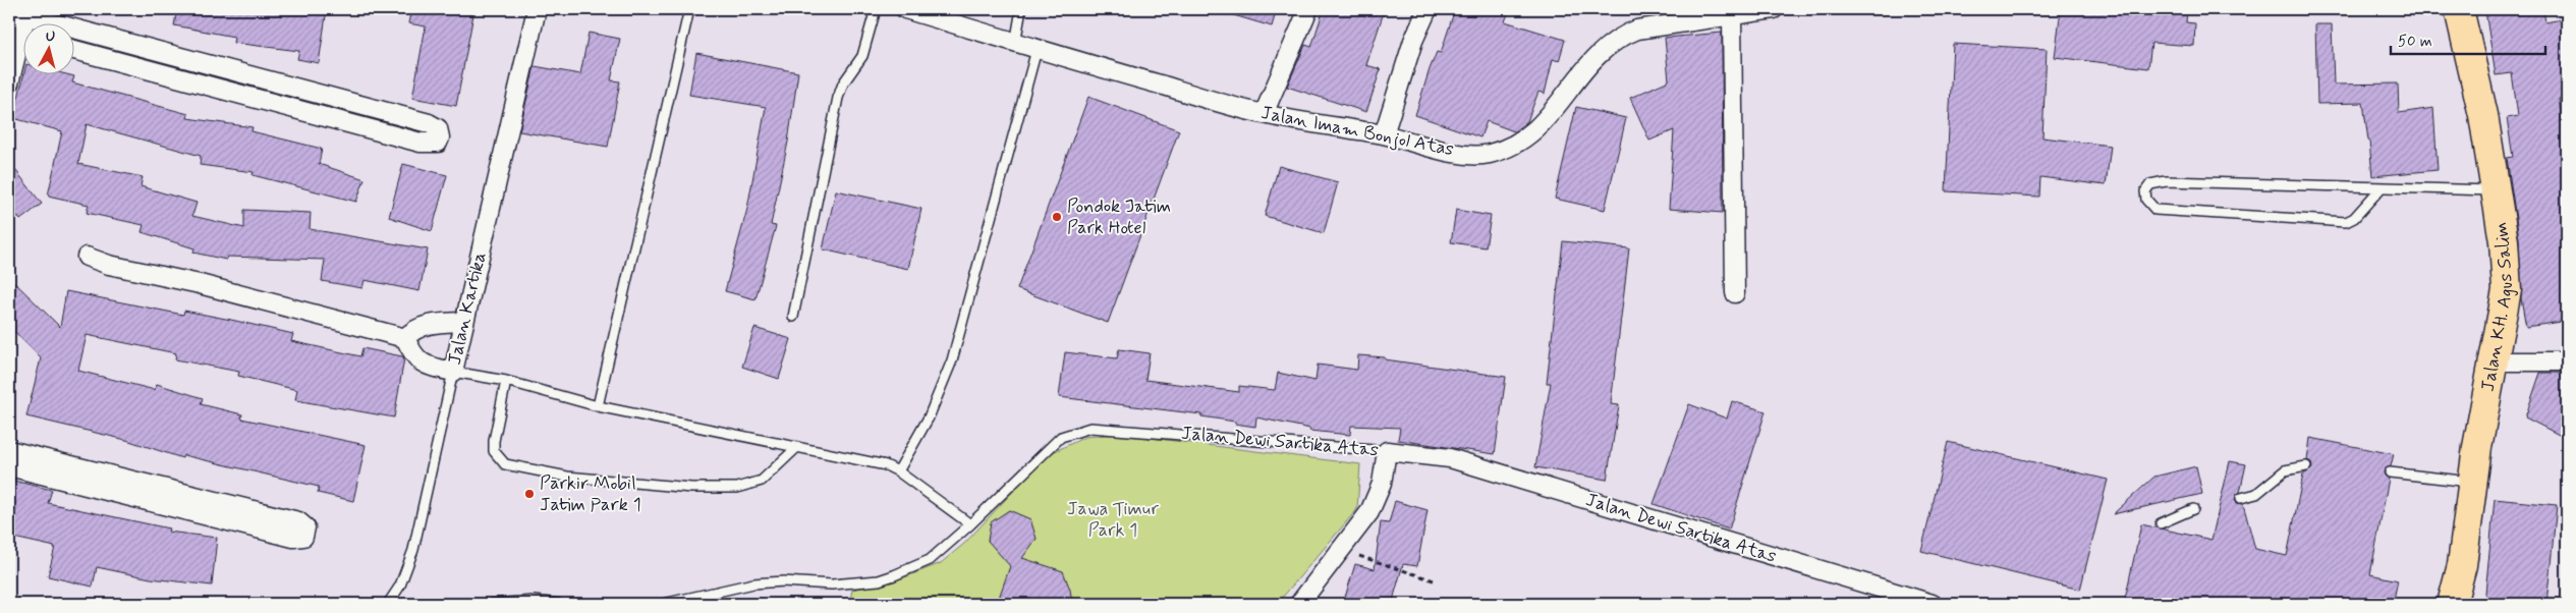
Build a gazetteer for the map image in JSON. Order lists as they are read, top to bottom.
{
  "streets": {
    "main road": ["Jalan KH. Agus Salim"],
    "street": ["Jalan Imam Bonjol Atas", "Jalan Kartika", "Jalan Dewi Sartika Atas"]
  },
  "parks": ["Jawa Timur Park 1"],
  "places": ["Pondok Jatim Park Hotel", "Parkir Mobil Jatim Park 1"],
  "scale_bar": "50 m",
  "north": "top"
}
